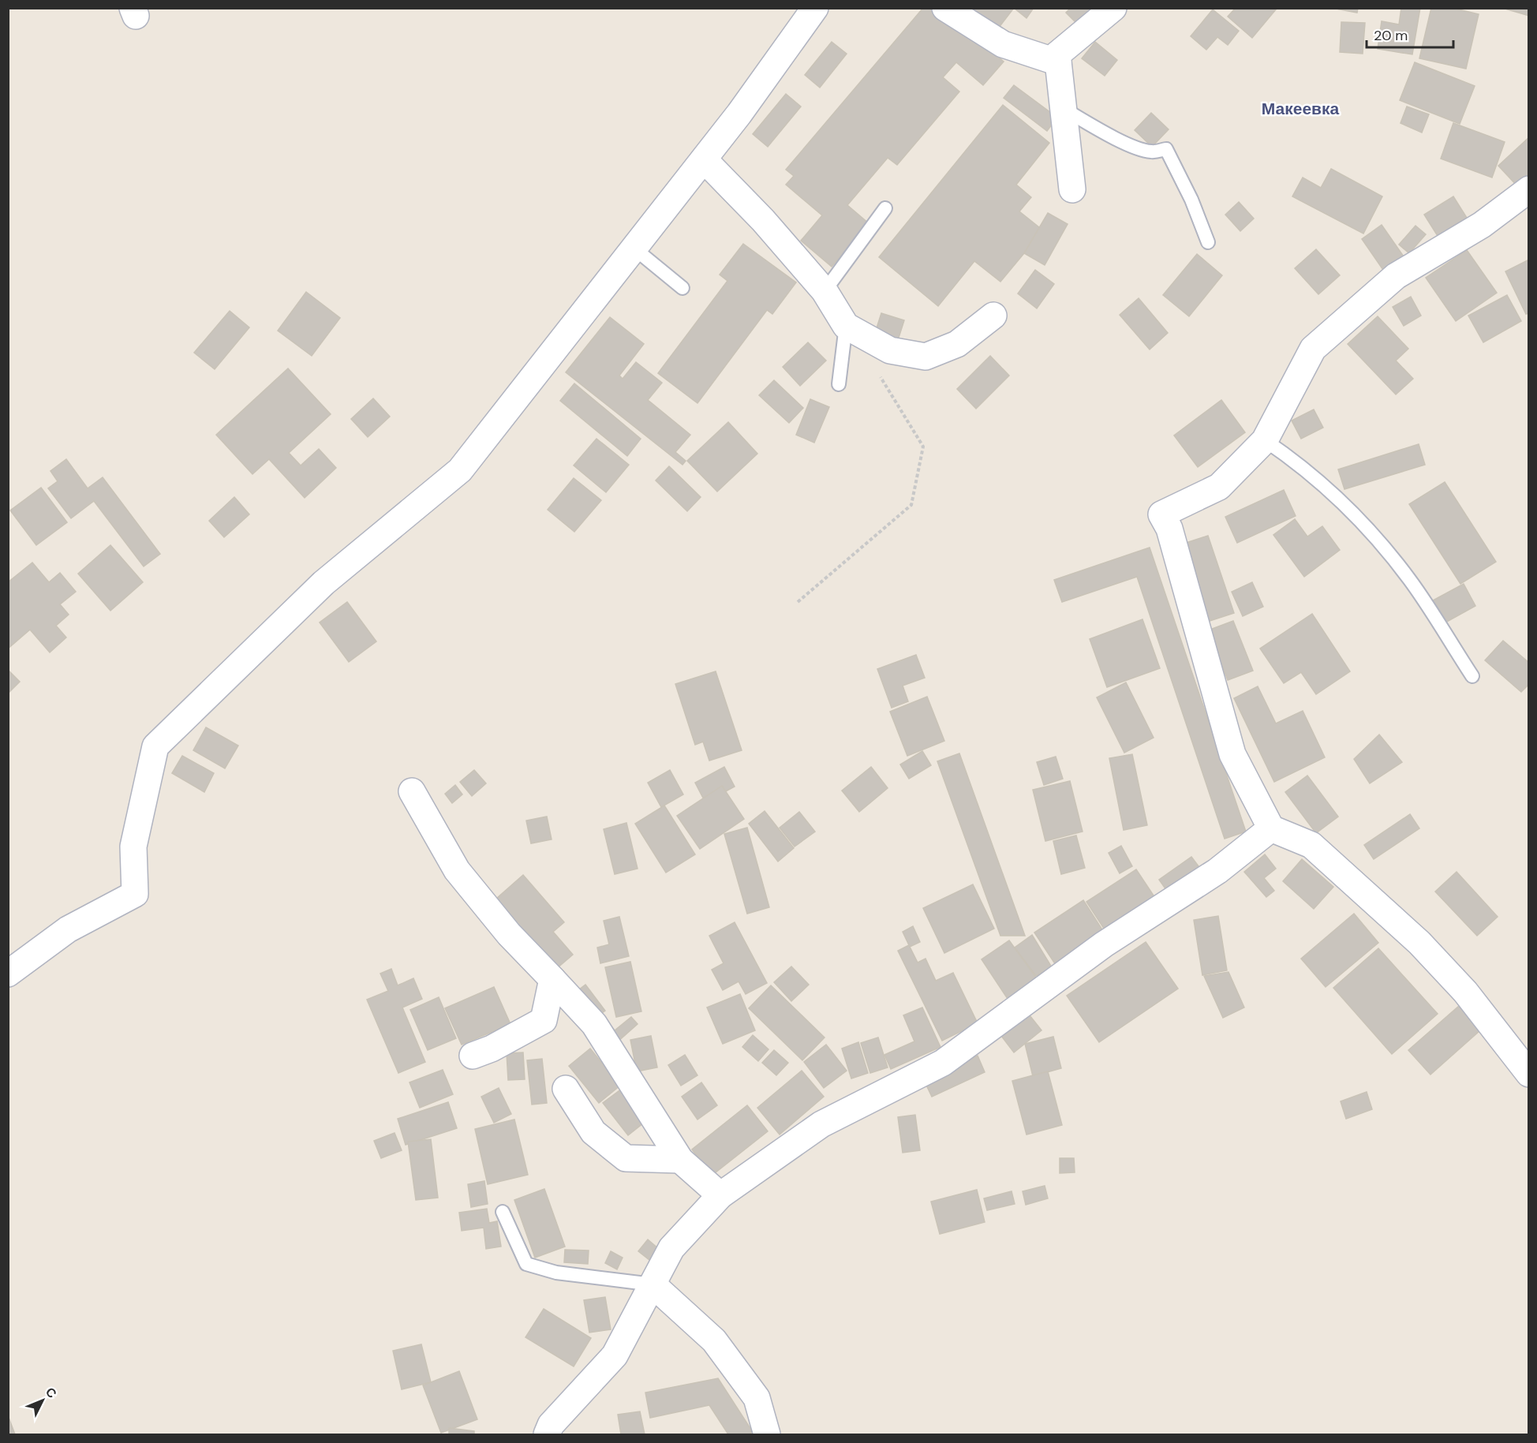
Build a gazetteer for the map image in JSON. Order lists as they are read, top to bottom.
{
  "districts": ["Макеевка"],
  "scale_bar": "20 m",
  "north": "top right"
}
